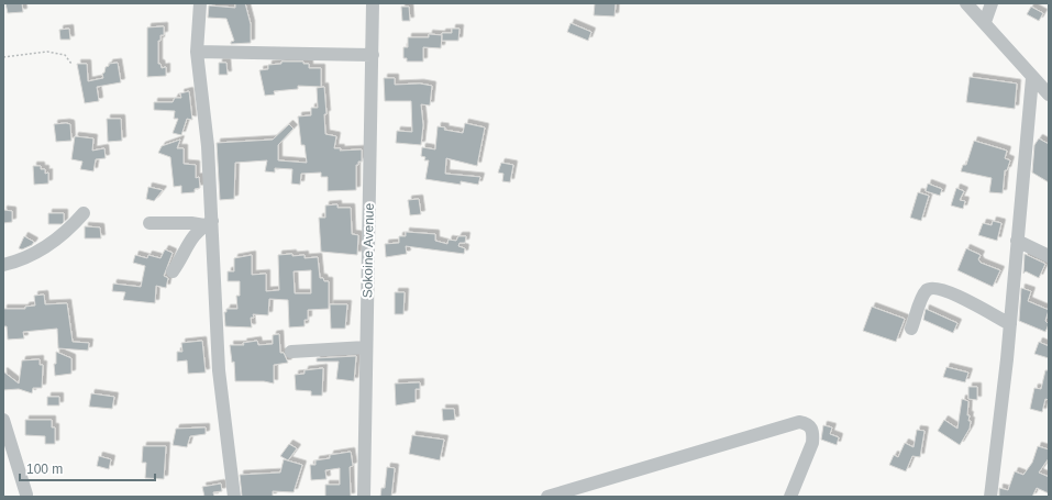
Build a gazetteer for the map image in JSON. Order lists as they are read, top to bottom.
{
  "streets": {
    "street": ["Sokoine Avenue"]
  },
  "scale_bar": "100 m"
}
